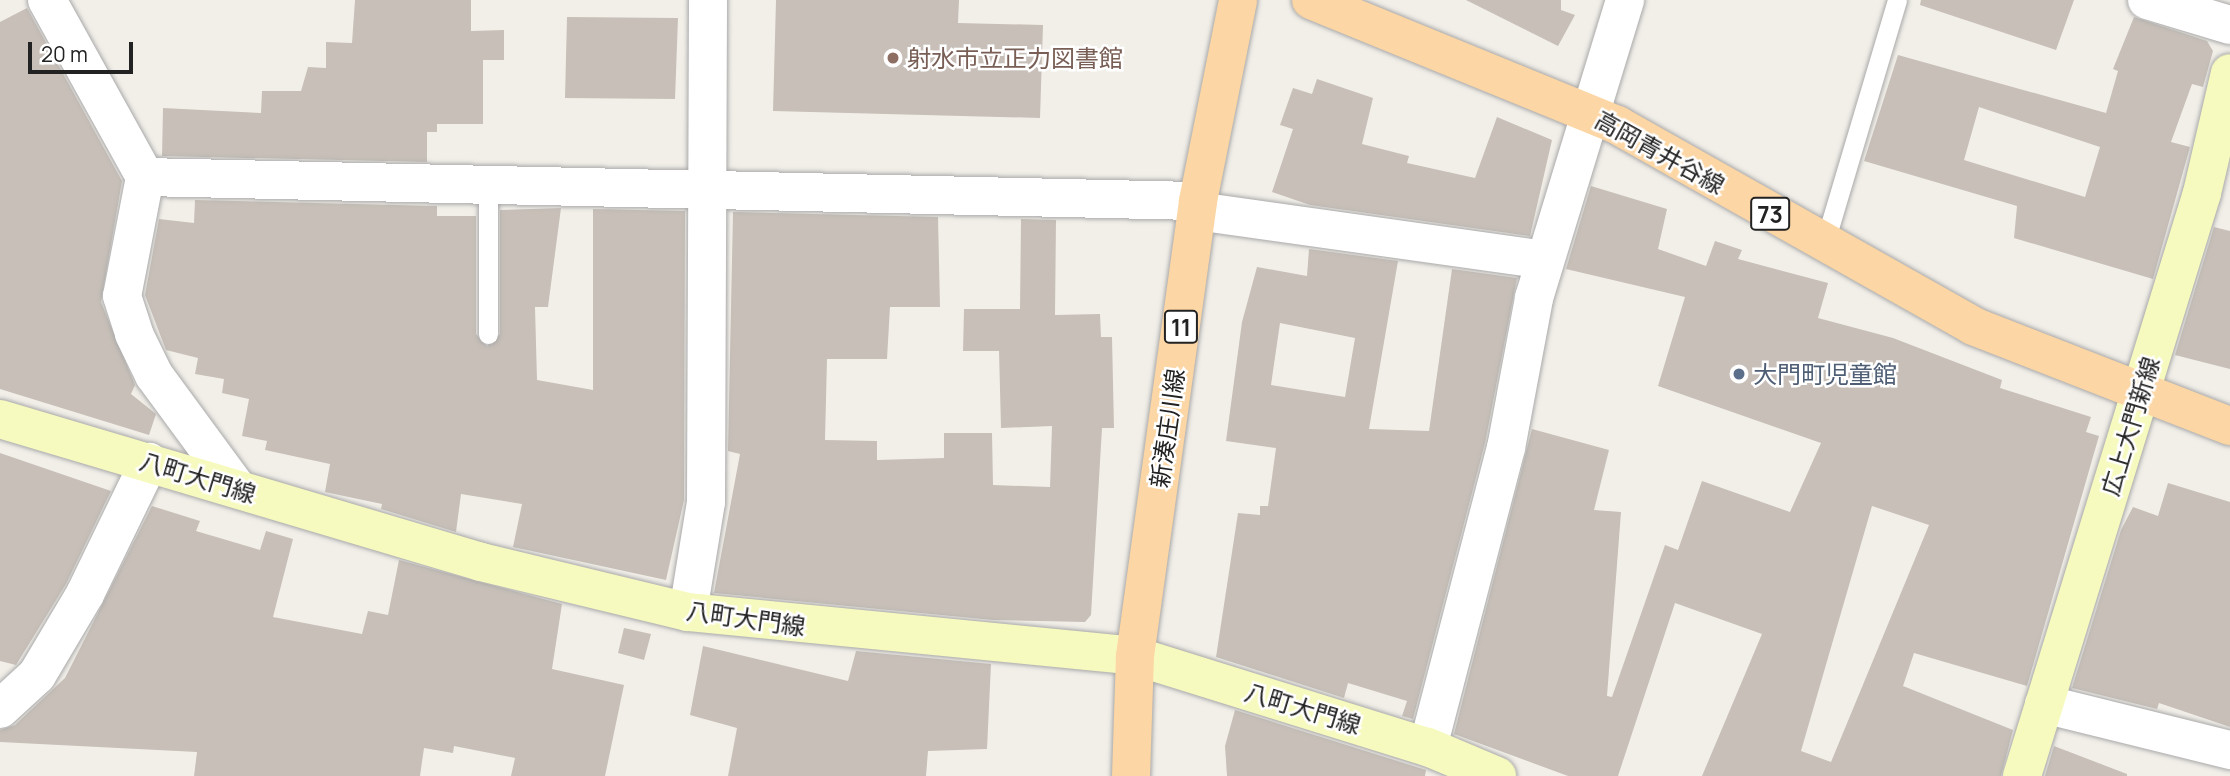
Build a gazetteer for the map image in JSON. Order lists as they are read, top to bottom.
{
  "streets": {
    "main road": [
      "高岡青井谷線",
      "73",
      "11",
      "広上大門新線",
      "新湊庄川線",
      "八町大門線"
    ]
  },
  "crossings": [
    ["高岡青井谷線", "広上大門新線"],
    ["新湊庄川線", "八町大門線"]
  ],
  "places": ["射水市立正力図書館", "大門町児童館"],
  "scale_bar": "20 m"
}
